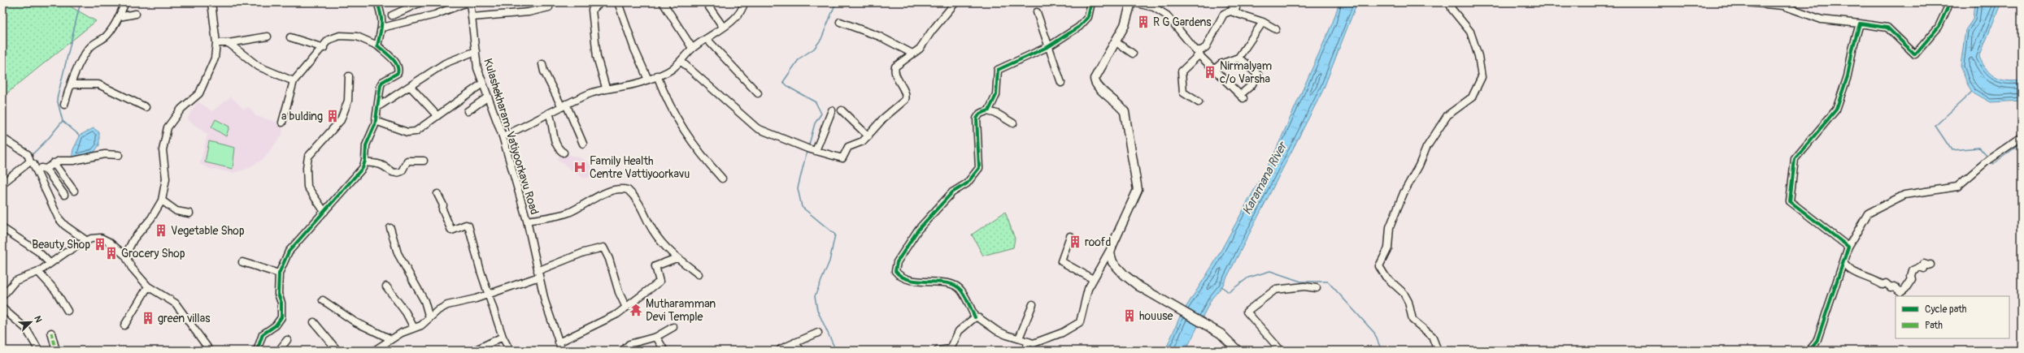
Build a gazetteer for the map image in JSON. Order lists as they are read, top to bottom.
{
  "streets": {
    "street": ["Kulashekharam-Vatiyoorkavu Road"]
  },
  "water": ["Karamana River"],
  "places": {
    "building": [
      "R G Gardens",
      "Nirmalyam c/o Varsha",
      "a bulding",
      "Vegetable Shop",
      "roofd",
      "Beauty Shop",
      "Grocery Shop",
      "houuse",
      "green villas"
    ],
    "hospital": ["Family Health Centre Vattiyoorkavu"],
    "temple": ["Mutharamman Devi Temple"]
  },
  "legend": ["Cycle path", "Path"],
  "north": "top right"
}
